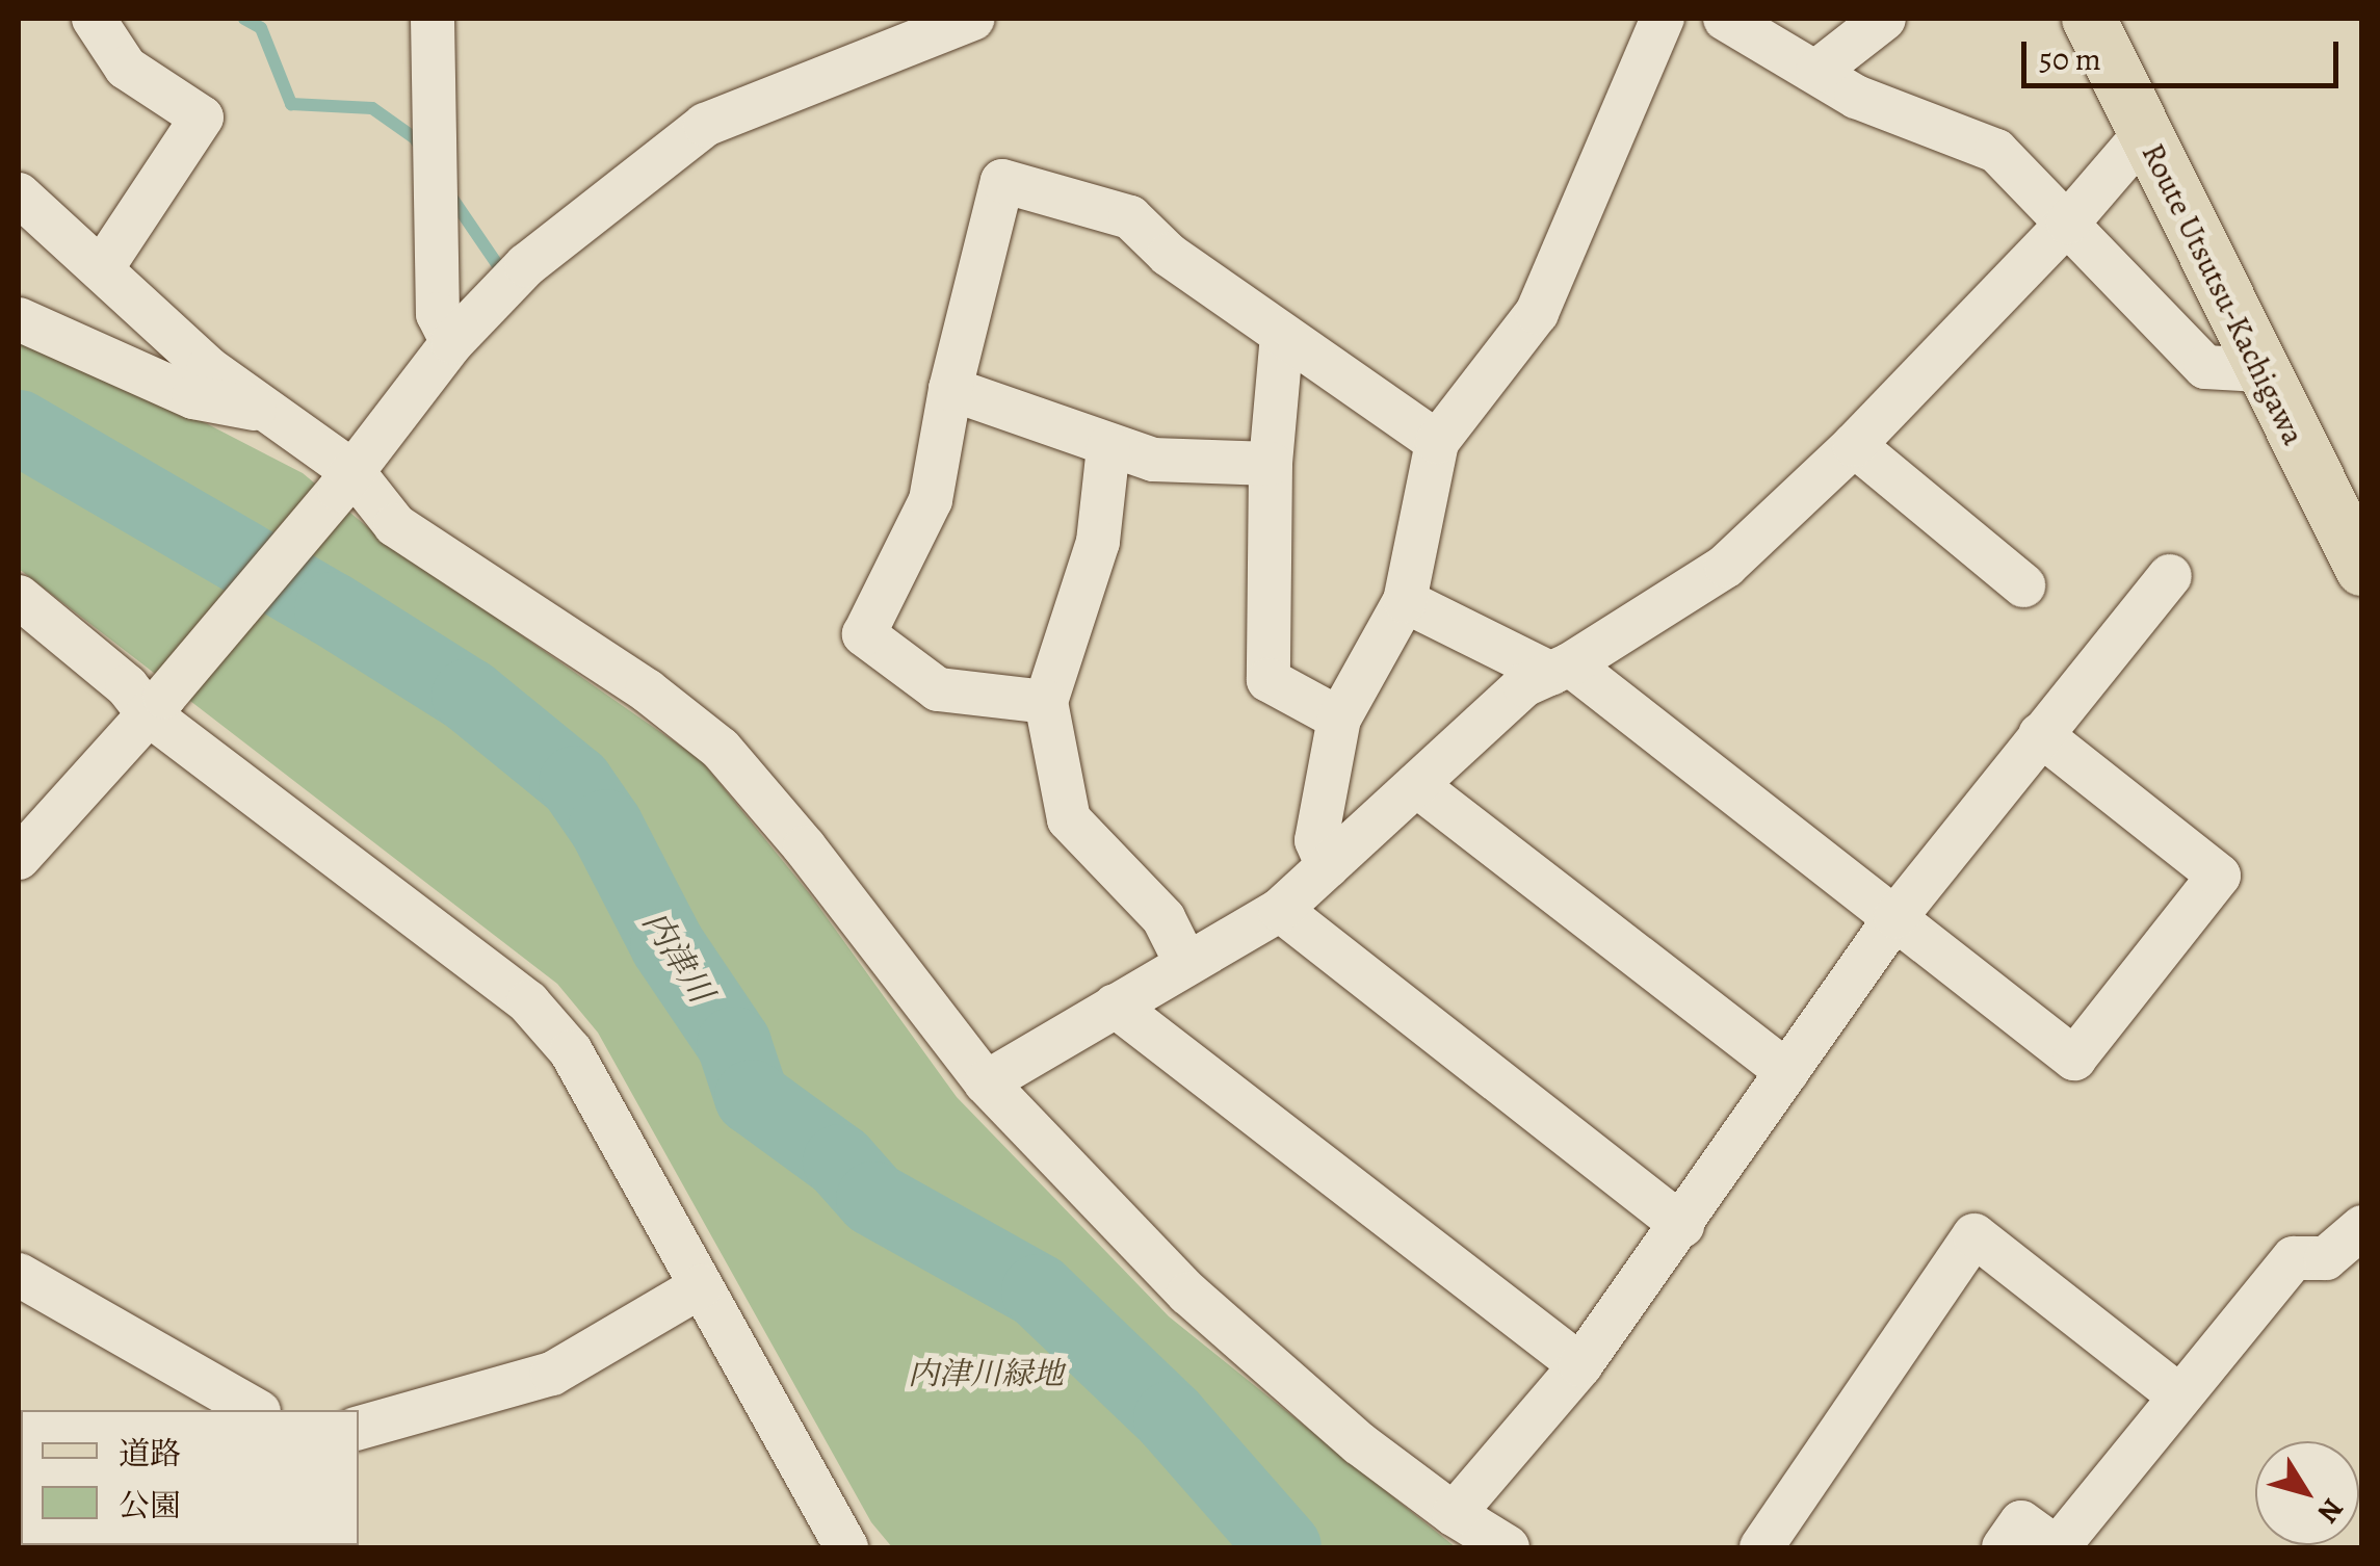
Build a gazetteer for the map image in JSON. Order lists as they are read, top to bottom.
{
  "streets": {
    "main road": ["Route Utsutsu-Kachigawa"]
  },
  "water": ["内津川"],
  "parks": ["内津川緑地"],
  "legend": ["道路", "公園"],
  "scale_bar": "50 m",
  "north": "bottom right"
}
